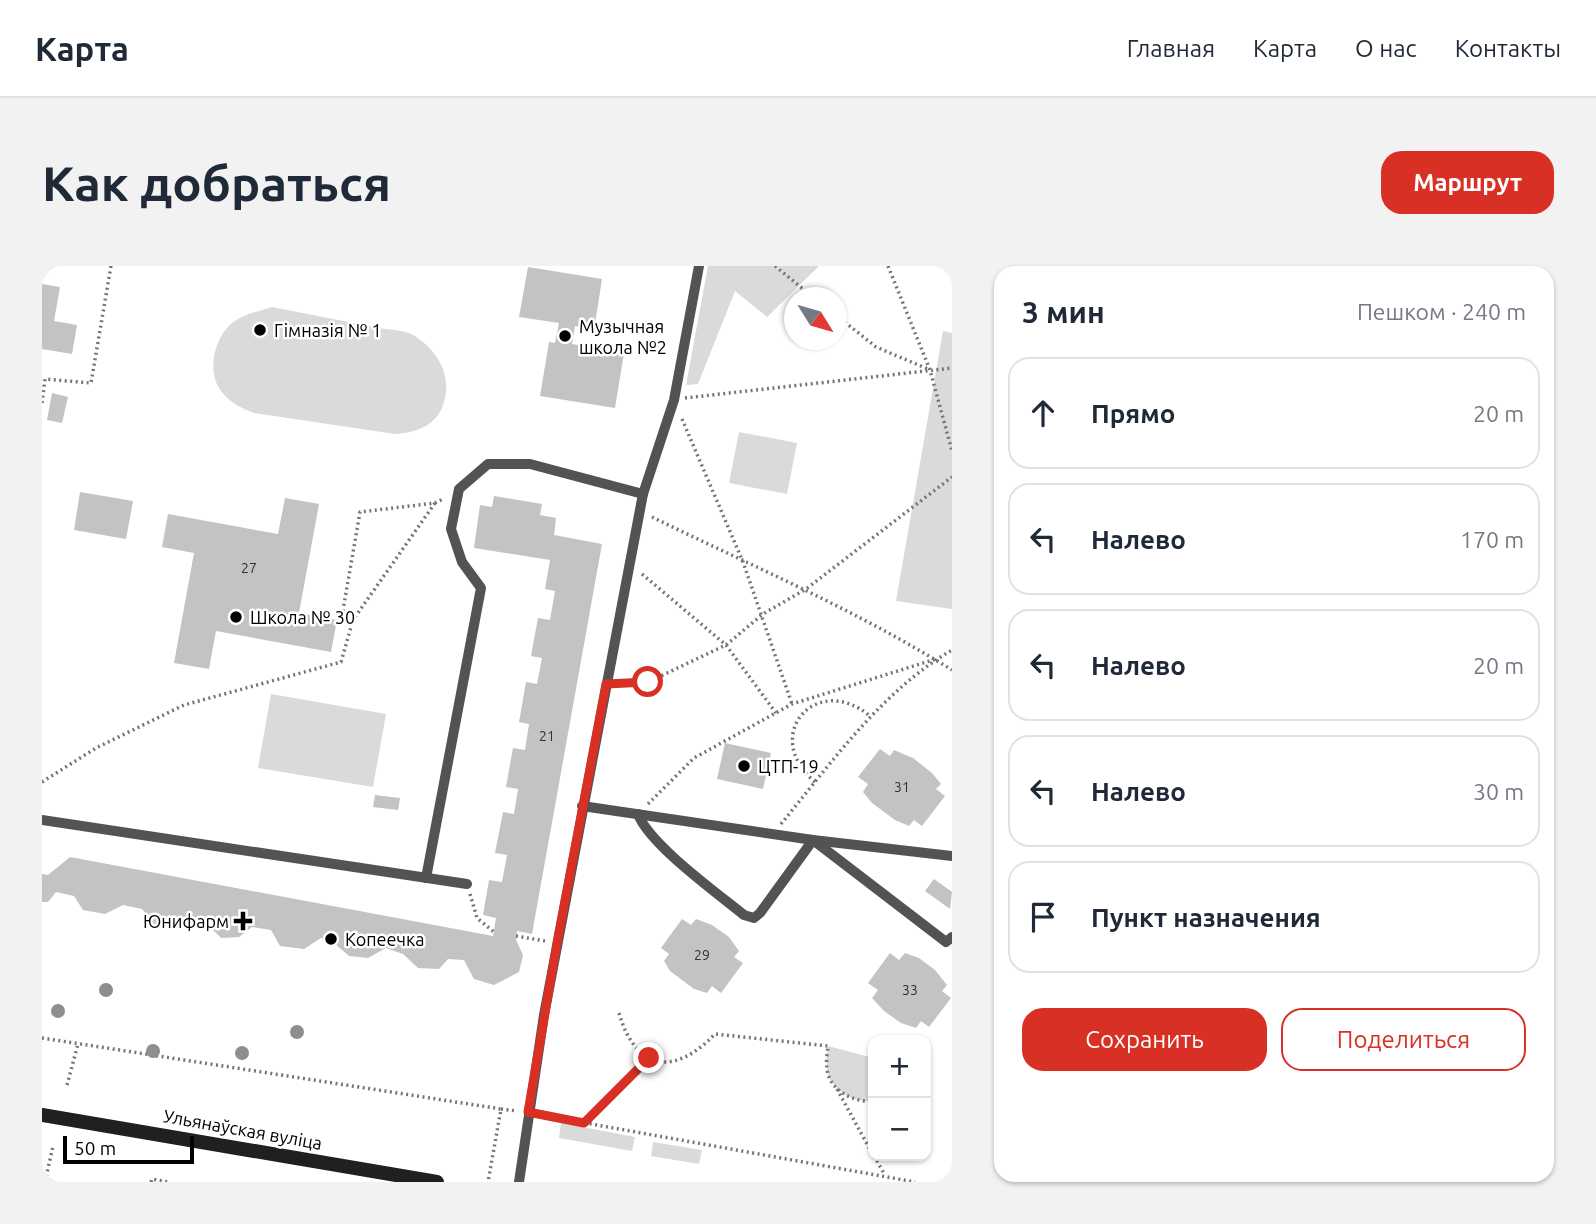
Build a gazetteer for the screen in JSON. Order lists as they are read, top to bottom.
{
  "streets": {
    "main road": ["Ульянаўская вуліца"]
  },
  "places": {
    "other": [
      "Гімназія № 1",
      "Музычная школа №2",
      "Школа № 30",
      "ЦТП-19",
      "Копеечка"
    ],
    "health": ["Юнифарм"]
  },
  "house_numbers": [
    "27",
    "21",
    "31",
    "29",
    "33"
  ],
  "scale_bar": "50 m",
  "north": "bottom right",
  "page": {
    "header": "Карта",
    "nav": [
      "Главная",
      "Карта",
      "О нас",
      "Контакты"
    ],
    "buttons": [
      "Маршрут",
      ["Сохранить", "Поделиться"]
    ],
    "title": "Как добраться",
    "heading": ["3 мин", "Пешком · 240 m"],
    "list": [
      ["Прямо", "20 m"],
      ["Налево", "170 m"],
      ["Налево", "20 m"],
      ["Налево", "30 m"],
      "Пункт назначения"
    ],
    "map_buttons": ["+", "−"],
    "scale": "50 m"
  }
}
